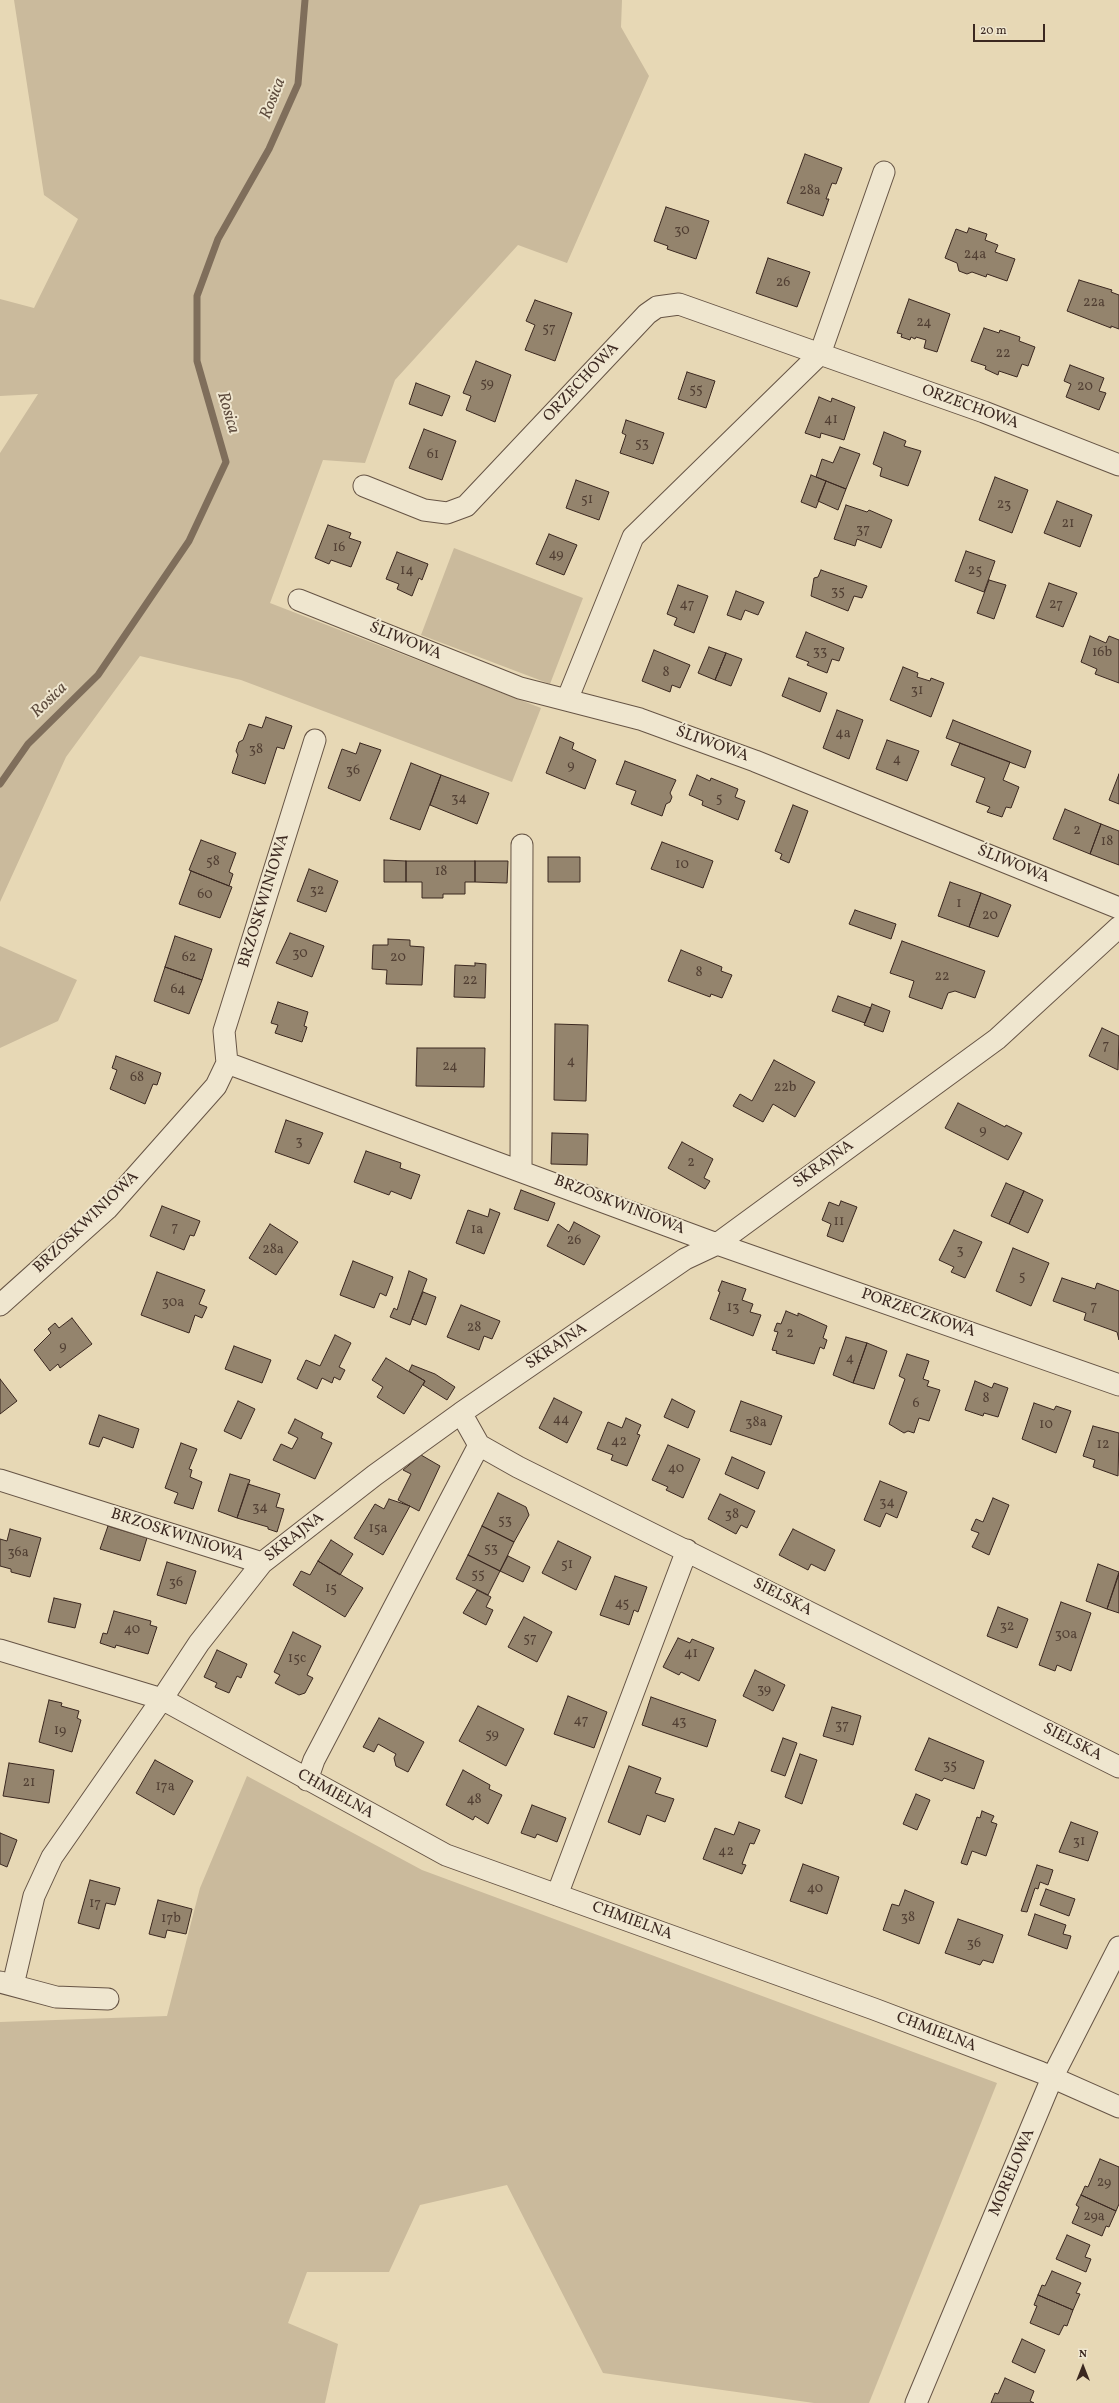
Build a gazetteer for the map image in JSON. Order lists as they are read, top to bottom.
{
  "streets": {
    "street": [
      "ORZECHOWA",
      "ŚLIWOWA",
      "BRZOSKWINIOWA",
      "SKRAJNA",
      "PORZECZKOWA",
      "SIELSKA",
      "CHMIELNA",
      "MORELOWA"
    ]
  },
  "crossings": [
    ["BRZOSKWINIOWA", "SKRAJNA"],
    ["BRZOSKWINIOWA", "PORZECZKOWA"],
    ["SKRAJNA", "PORZECZKOWA"],
    ["SKRAJNA", "CHMIELNA"],
    ["CHMIELNA", "MORELOWA"]
  ],
  "water": ["Rosica"],
  "house_numbers": [
    "28a",
    "30",
    "24a",
    "26",
    "22a",
    "24",
    "57",
    "22",
    "59",
    "20",
    "55",
    "41",
    "53",
    "61",
    "51",
    "23",
    "21",
    "37",
    "16",
    "49",
    "14",
    "25",
    "35",
    "47",
    "27",
    "33",
    "16b",
    "8",
    "31",
    "4a",
    "38",
    "4",
    "9",
    "36",
    "34",
    "5",
    "2",
    "18",
    "58",
    "10",
    "18",
    "32",
    "60",
    "1",
    "20",
    "30",
    "62",
    "20",
    "8",
    "22",
    "22",
    "64",
    "7",
    "4",
    "24",
    "68",
    "22b",
    "9",
    "3",
    "2",
    "11",
    "7",
    "1a",
    "26",
    "28a",
    "3",
    "5",
    "30a",
    "7",
    "13",
    "28",
    "2",
    "9",
    "4",
    "8",
    "6",
    "44",
    "38a",
    "10",
    "42",
    "12",
    "40",
    "34",
    "34",
    "38",
    "53",
    "15a",
    "53",
    "36a",
    "51",
    "55",
    "36",
    "15",
    "45",
    "32",
    "40",
    "30a",
    "57",
    "41",
    "15c",
    "39",
    "47",
    "43",
    "37",
    "19",
    "59",
    "35",
    "21",
    "17a",
    "48",
    "31",
    "42",
    "40",
    "17",
    "38",
    "17b",
    "36",
    "29",
    "29a"
  ],
  "scale_bar": "20 m",
  "north": "top"
}
